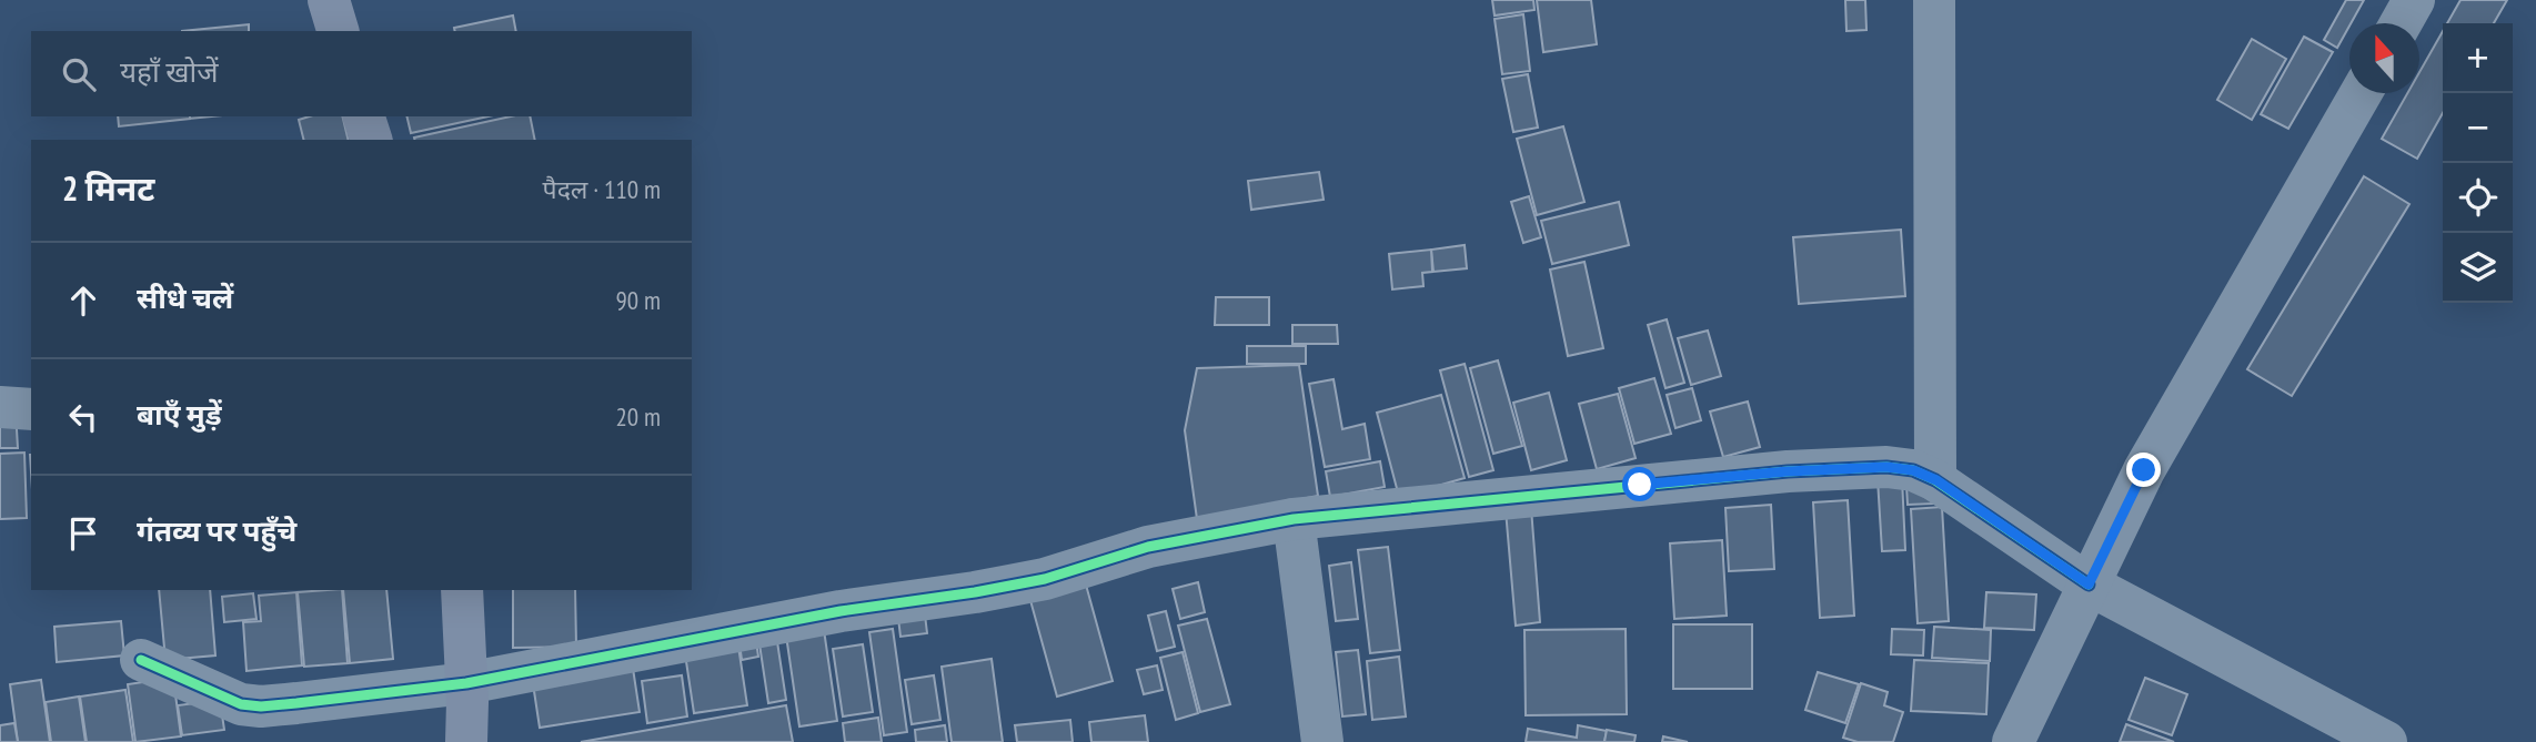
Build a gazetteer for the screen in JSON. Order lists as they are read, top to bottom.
{
  "north": "top",
  "page": {
    "map_buttons": ["+", "−"],
    "search": "यहाँ खोजें",
    "heading": ["2 मिनट", "पैदल · 110 m"],
    "list": [
      ["सीधे चलें", "90 m"],
      ["बाएँ मुड़ें", "20 m"],
      "गंतव्य पर पहुँचे"
    ]
  }
}
